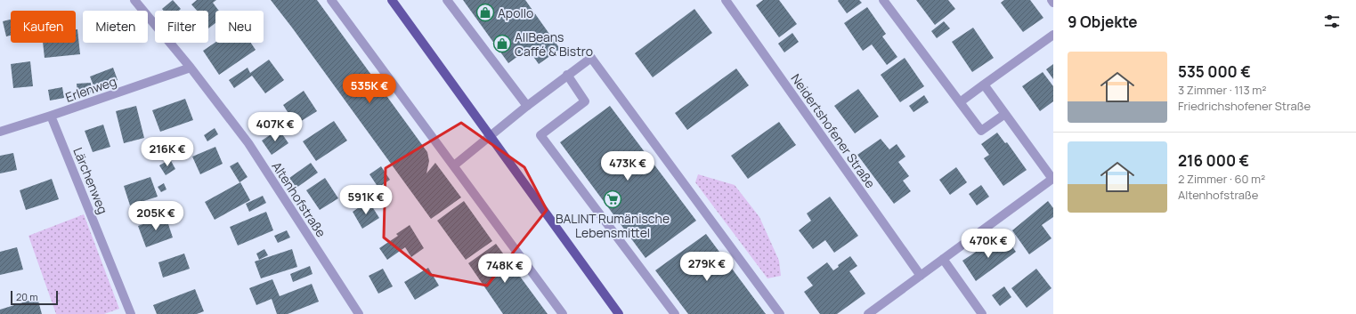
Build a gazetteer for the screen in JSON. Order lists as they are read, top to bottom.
{
  "streets": {
    "street": [
      "Erlenweg",
      "Neidertshofener Straße",
      "Lärchenweg",
      "Altenhofstraße"
    ]
  },
  "crossings": [
    ["Erlenweg", "Lärchenweg"],
    ["Erlenweg", "Altenhofstraße"]
  ],
  "places": {
    "shop": ["Apollo", "AllBeans Caffé & Bistro"],
    "supermarket": ["BALINT Rumänische Lebensmittel"]
  },
  "scale_bar": "20 m",
  "page": {
    "heading": "9 Objekte",
    "chip": [
      "Kaufen",
      "Mieten",
      "Filter",
      "Neu"
    ],
    "list": [
      {
        "name": "535 000 €",
        "note": "3 Zimmer · 113 m² · Friedrichshofener Straße"
      },
      {
        "name": "216 000 €",
        "note": "2 Zimmer · 60 m² · Altenhofstraße"
      }
    ],
    "price": [
      "535K €",
      "407K €",
      "216K €",
      "473K €",
      "591K €",
      "205K €",
      "470K €",
      "279K €",
      "748K €"
    ],
    "scale": "20 m"
  }
}
